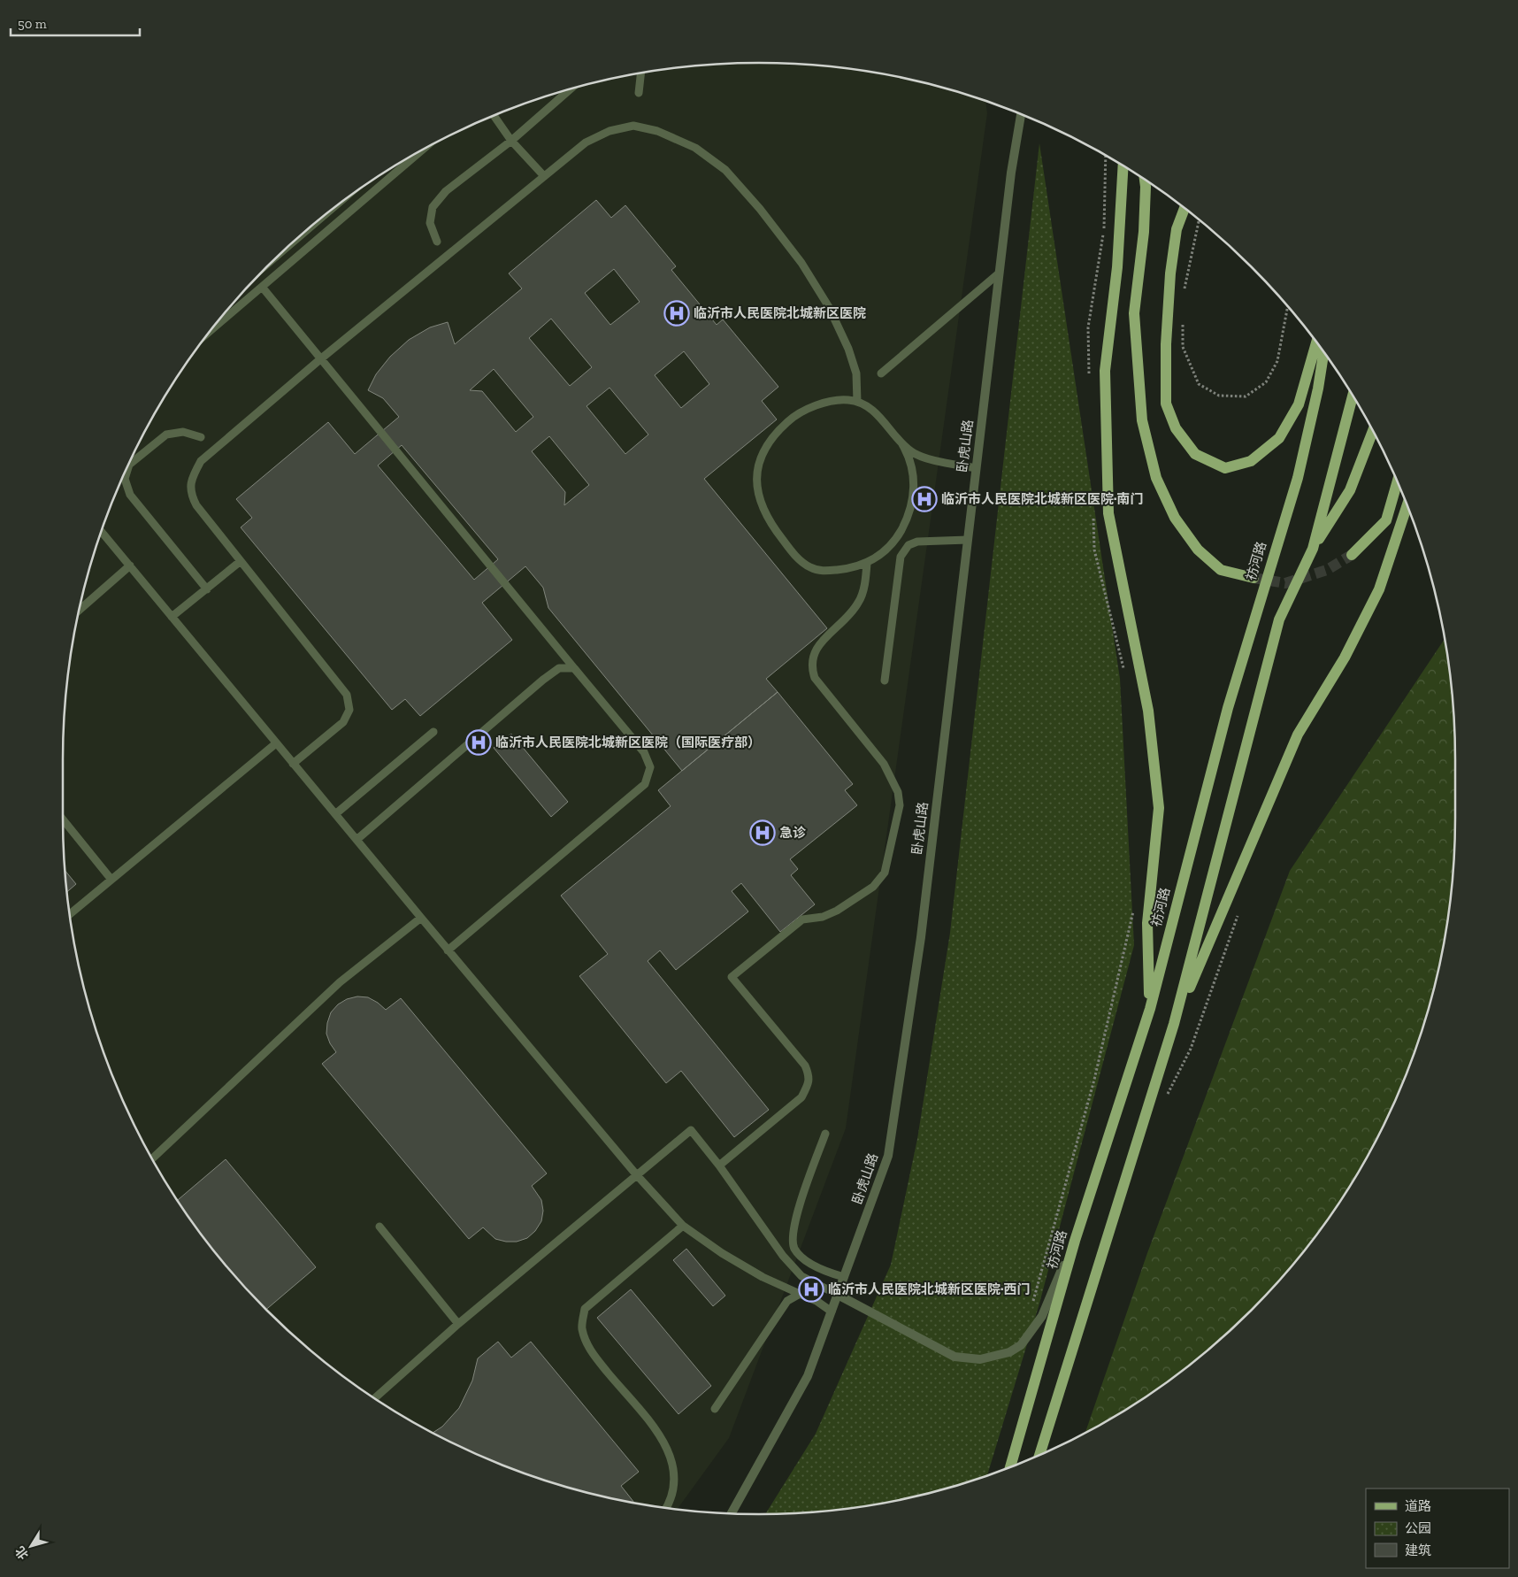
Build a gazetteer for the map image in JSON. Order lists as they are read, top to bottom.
{
  "streets": {
    "main road": ["祊河路"],
    "street": ["卧虎山路"]
  },
  "places": {
    "hospital": [
      "临沂市人民医院北城新区医院",
      "临沂市人民医院北城新区医院·南门",
      "临沂市人民医院北城新区医院（国际医疗部）",
      "急诊",
      "临沂市人民医院北城新区医院·西门"
    ]
  },
  "legend": ["道路", "公园", "建筑"],
  "scale_bar": "50 m",
  "north": "bottom left"
}
